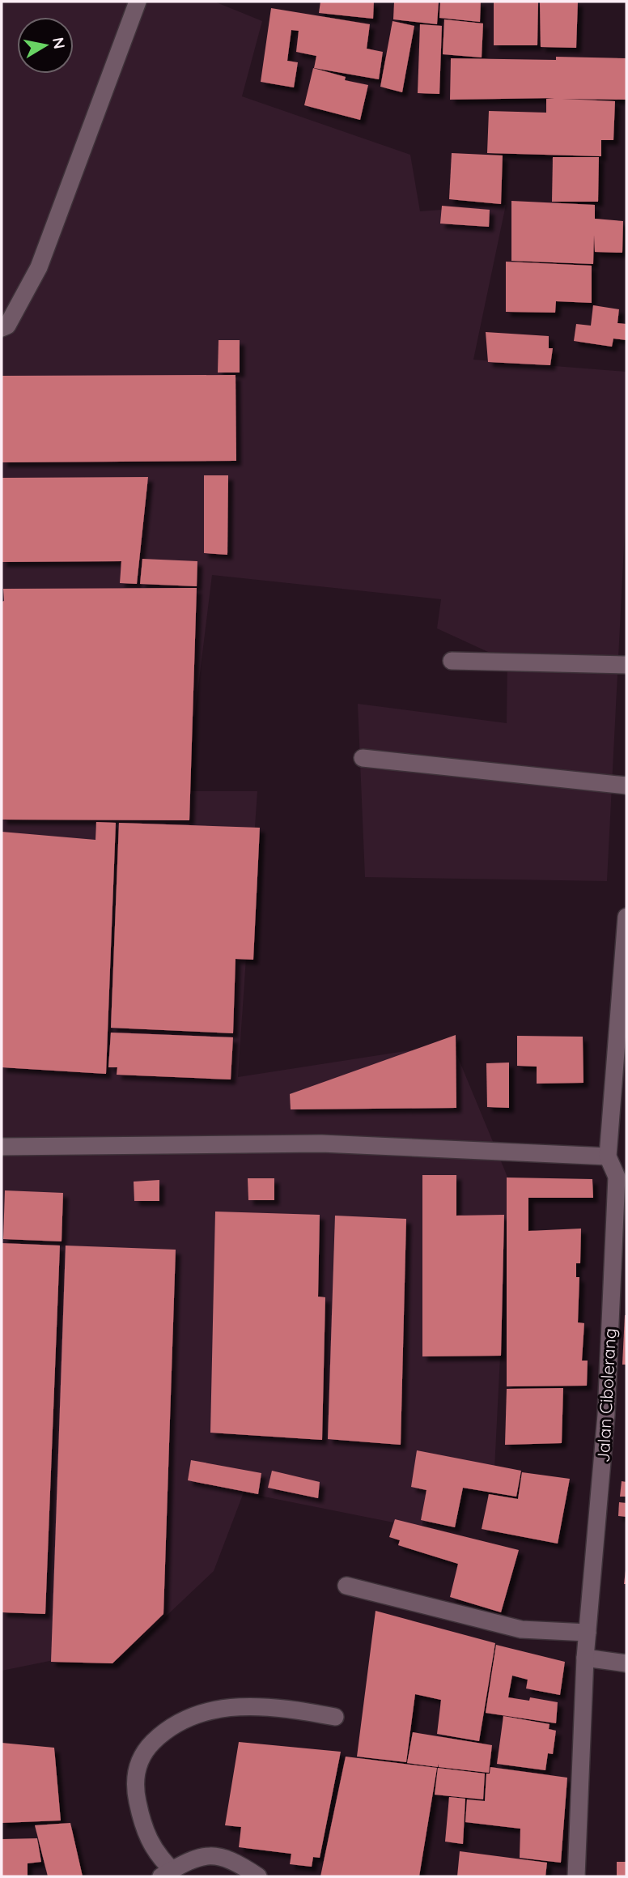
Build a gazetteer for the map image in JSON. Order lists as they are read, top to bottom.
{
  "streets": {
    "street": ["Jalan Cibolerang"]
  },
  "north": "right"
}
